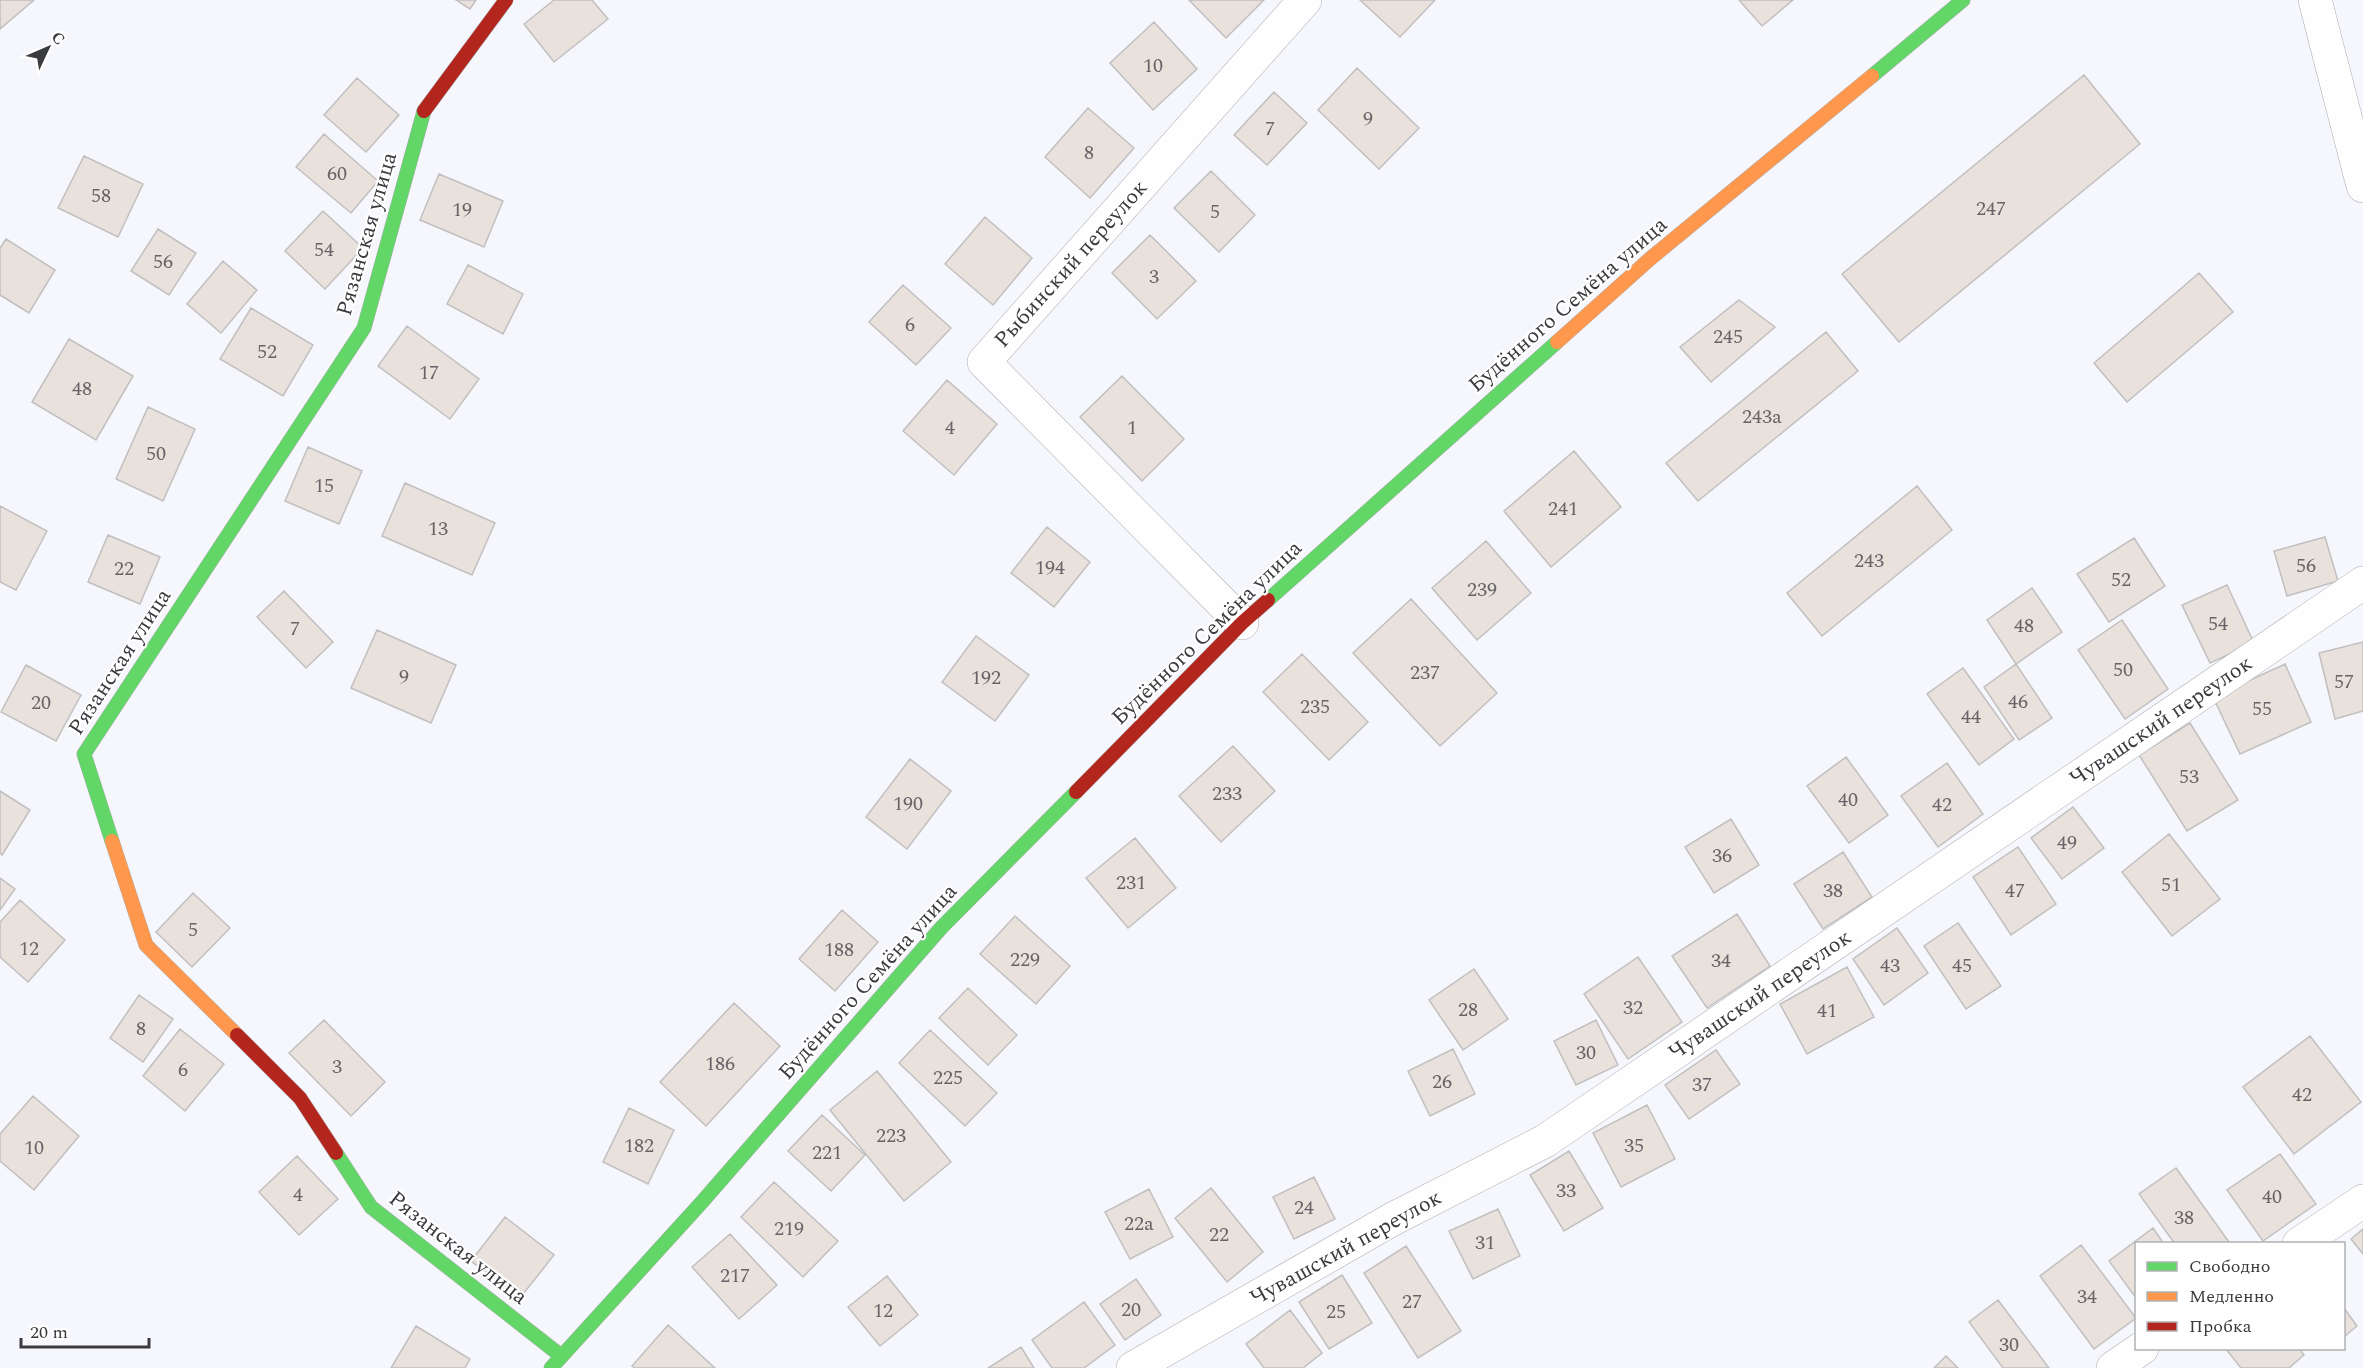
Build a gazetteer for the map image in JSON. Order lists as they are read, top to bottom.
{
  "streets": {
    "street": [
      "Рязанская улица",
      "Рыбинский переулок",
      "Будённого Семёна улица",
      "Чувашский переулок"
    ]
  },
  "crossings": [
    ["Рязанская улица", "Будённого Семёна улица"],
    ["Рыбинский переулок", "Будённого Семёна улица"]
  ],
  "house_numbers": [
    "10",
    "9",
    "7",
    "8",
    "60",
    "58",
    "247",
    "19",
    "5",
    "54",
    "56",
    "3",
    "6",
    "245",
    "52",
    "17",
    "48",
    "243a",
    "4",
    "1",
    "50",
    "15",
    "241",
    "13",
    "243",
    "56",
    "194",
    "22",
    "52",
    "239",
    "54",
    "48",
    "7",
    "50",
    "237",
    "9",
    "192",
    "57",
    "46",
    "20",
    "235",
    "55",
    "44",
    "53",
    "233",
    "40",
    "190",
    "42",
    "49",
    "36",
    "231",
    "51",
    "38",
    "47",
    "5",
    "12",
    "188",
    "229",
    "34",
    "43",
    "45",
    "32",
    "28",
    "41",
    "8",
    "30",
    "186",
    "3",
    "6",
    "225",
    "26",
    "37",
    "42",
    "223",
    "182",
    "35",
    "10",
    "221",
    "33",
    "4",
    "40",
    "24",
    "38",
    "22а",
    "219",
    "22",
    "31",
    "217",
    "34",
    "27",
    "20",
    "12",
    "25",
    "30"
  ],
  "legend": ["Свободно", "Медленно", "Пробка"],
  "scale_bar": "20 m",
  "north": "top right"
}
